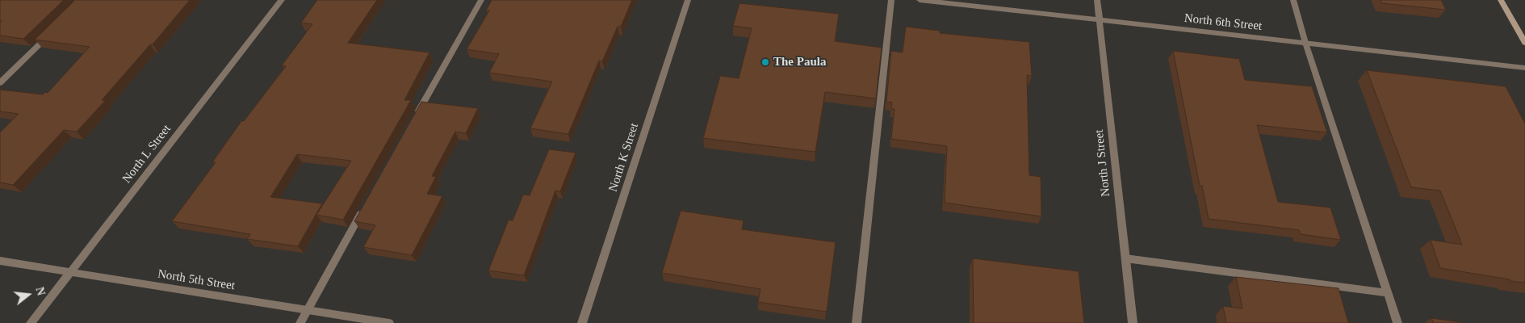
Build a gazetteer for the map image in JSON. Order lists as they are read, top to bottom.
{
  "streets": {
    "street": [
      "North 6th Street",
      "North L Street",
      "North K Street",
      "North J Street",
      "North 5th Street"
    ]
  },
  "crossings": [
    ["North 6th Street", "North J Street"],
    ["North L Street", "North 5th Street"]
  ],
  "places": ["The Paula"],
  "north": "right"
}
